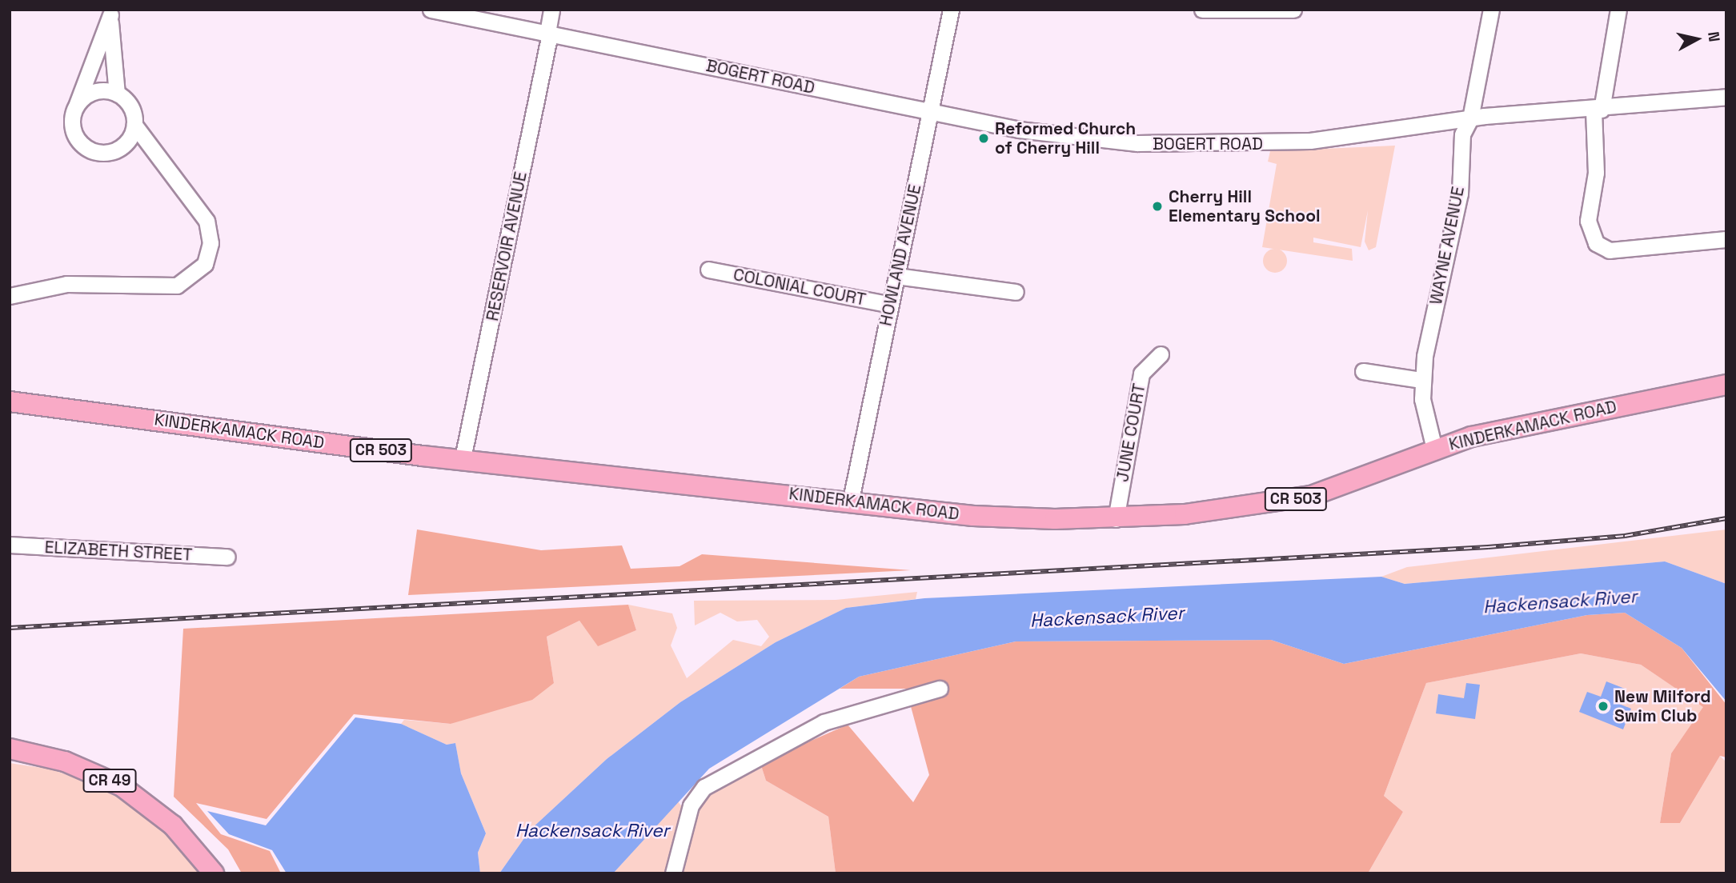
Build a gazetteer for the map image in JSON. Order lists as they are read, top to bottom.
{
  "streets": {
    "main road": ["KINDERKAMACK ROAD", "CR 503", "CR 49"],
    "street": [
      "BOGERT ROAD",
      "WAYNE AVENUE",
      "RESERVOIR AVENUE",
      "HOWLAND AVENUE",
      "COLONIAL COURT",
      "JUNE COURT",
      "ELIZABETH STREET"
    ]
  },
  "crossings": [
    ["BOGERT ROAD", "WAYNE AVENUE"],
    ["BOGERT ROAD", "RESERVOIR AVENUE"],
    ["BOGERT ROAD", "HOWLAND AVENUE"],
    ["WAYNE AVENUE", "KINDERKAMACK ROAD"],
    ["RESERVOIR AVENUE", "KINDERKAMACK ROAD"],
    ["HOWLAND AVENUE", "COLONIAL COURT"],
    ["HOWLAND AVENUE", "KINDERKAMACK ROAD"],
    ["KINDERKAMACK ROAD", "JUNE COURT"]
  ],
  "water": ["Hackensack River"],
  "places": ["Reformed Church of Cherry Hill", "Cherry Hill Elementary School", "New Milford Swim Club"],
  "north": "right"
}
